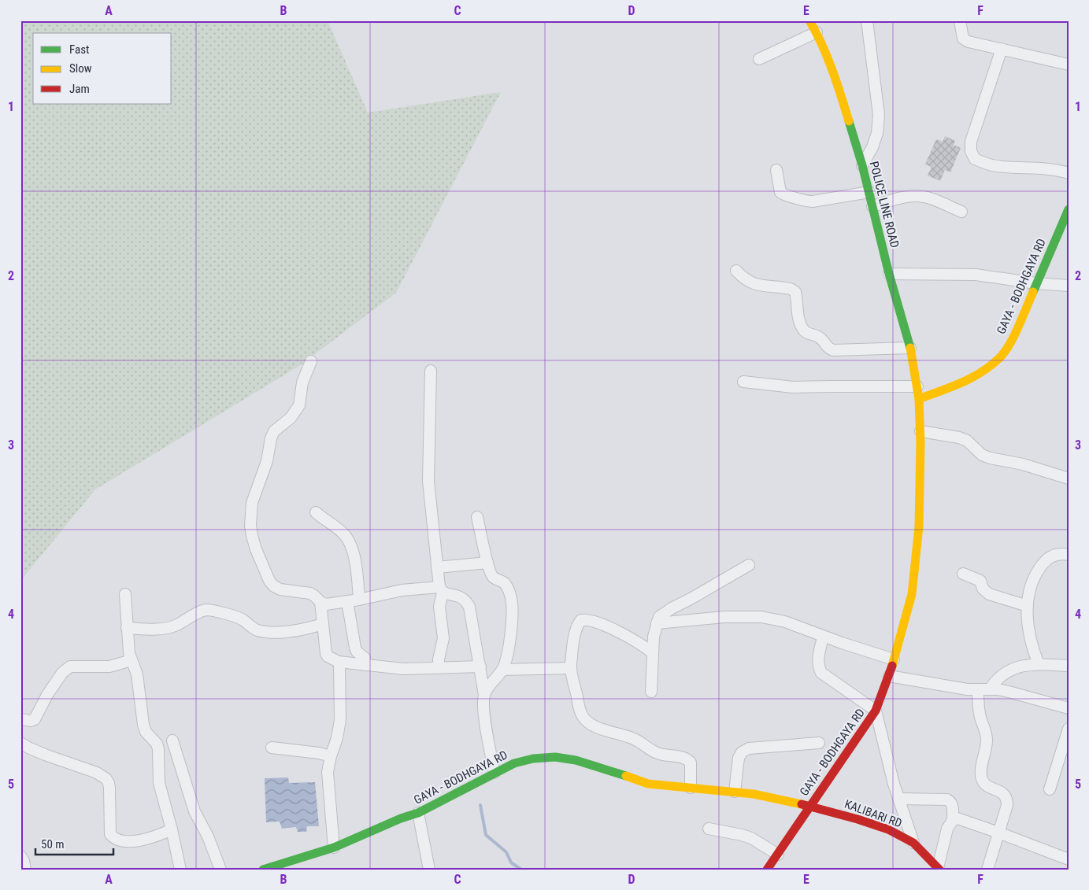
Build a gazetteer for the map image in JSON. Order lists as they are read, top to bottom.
{
  "streets": {
    "street": ["POLICE LINE ROAD", "GAYA - BODHGAYA RD", "KALIBARI RD"]
  },
  "crossings": [
    ["POLICE LINE ROAD", "GAYA - BODHGAYA RD"],
    ["GAYA - BODHGAYA RD", "KALIBARI RD"]
  ],
  "legend": ["Fast", "Slow", "Jam"],
  "scale_bar": "50 m",
  "grid": {
    "columns": [
      "A",
      "B",
      "C",
      "D",
      "E",
      "F"
    ],
    "rows": [
      "1",
      "2",
      "3",
      "4",
      "5"
    ]
  }
}
